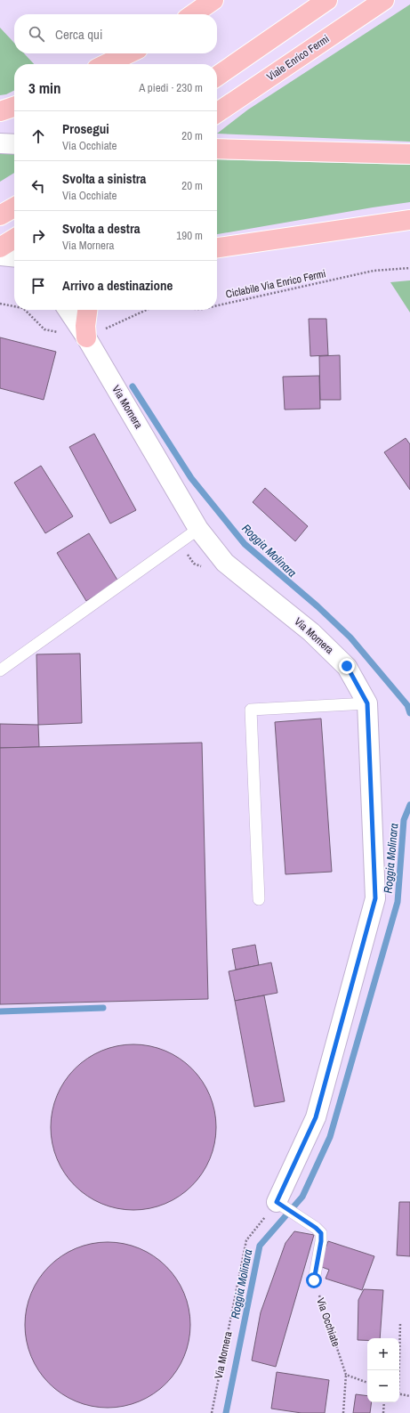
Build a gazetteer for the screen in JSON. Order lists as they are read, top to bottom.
{
  "streets": {
    "main road": ["Viale Enrico Fermi"],
    "street": ["Via Mornera"],
    "path": ["Ciclabile Via Enrico Fermi", "Via Occhiate"]
  },
  "crossings": [
    ["Ciclabile Via Enrico Fermi", "Via Mornera"]
  ],
  "water": ["Roggia Molinara"],
  "page": {
    "search": "Cerca qui",
    "heading": ["3 min", "A piedi · 230 m"],
    "list": [
      ["Prosegui", "Via Occhiate", "20 m"],
      ["Svolta a sinistra", "Via Occhiate", "20 m"],
      ["Svolta a destra", "Via Mornera", "190 m"],
      "Arrivo a destinazione"
    ],
    "map_buttons": ["+", "−"]
  }
}
